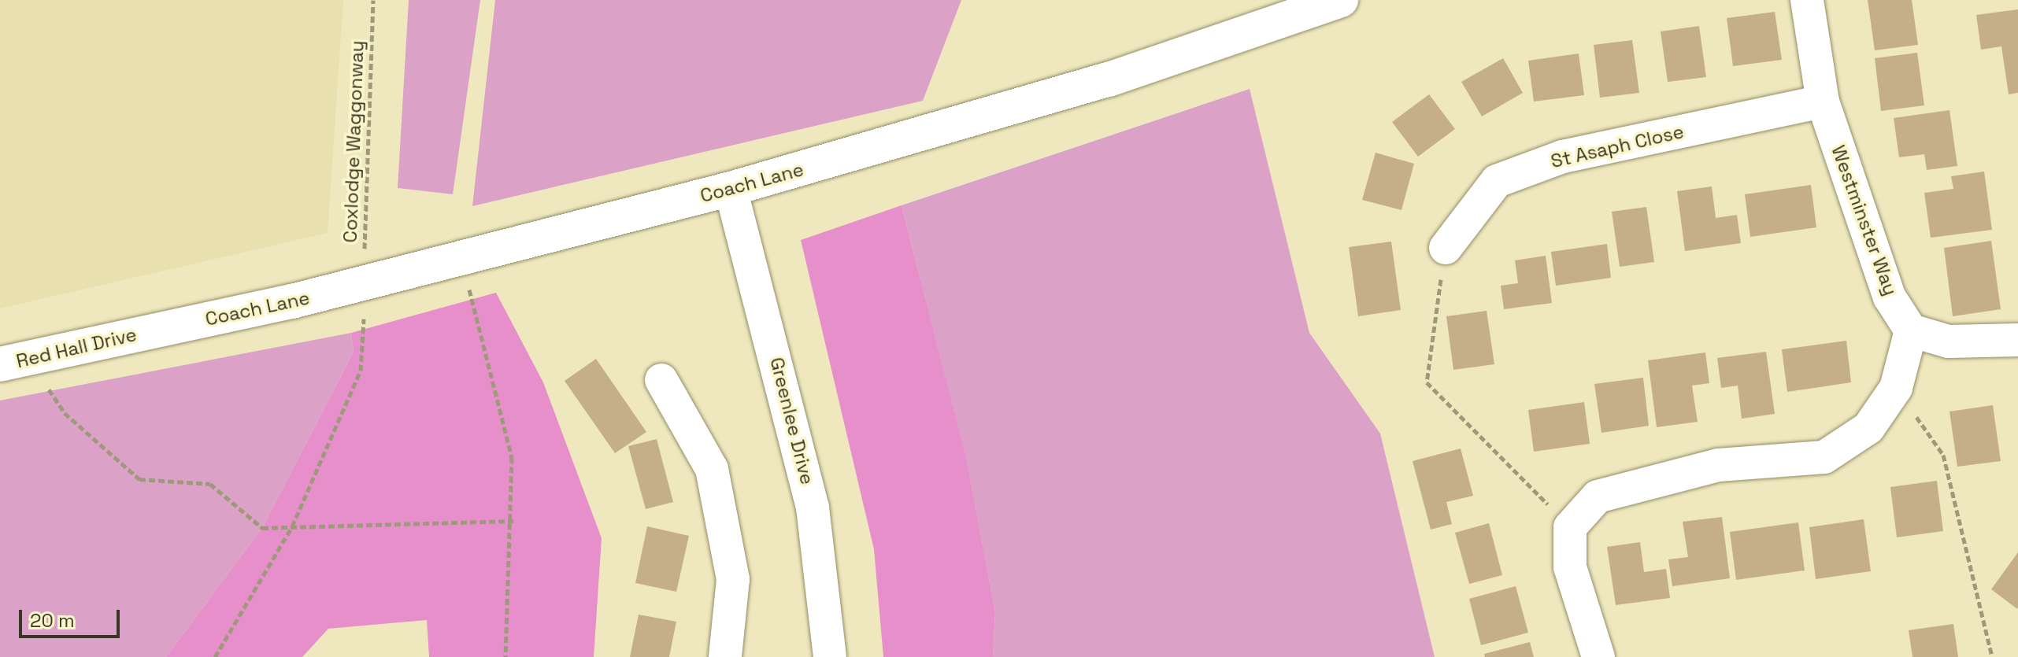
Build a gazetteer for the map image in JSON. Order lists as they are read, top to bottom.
{
  "streets": {
    "street": [
      "St Asaph Close",
      "Coach Lane",
      "Westminster Way",
      "Red Hall Drive",
      "Greenlee Drive"
    ],
    "path": ["Coxlodge Waggonway"]
  },
  "crossings": [
    ["Coxlodge Waggonway", "Coach Lane"],
    ["St Asaph Close", "Westminster Way"],
    ["Coach Lane", "Red Hall Drive"],
    ["Coach Lane", "Greenlee Drive"]
  ],
  "scale_bar": "20 m"
}
